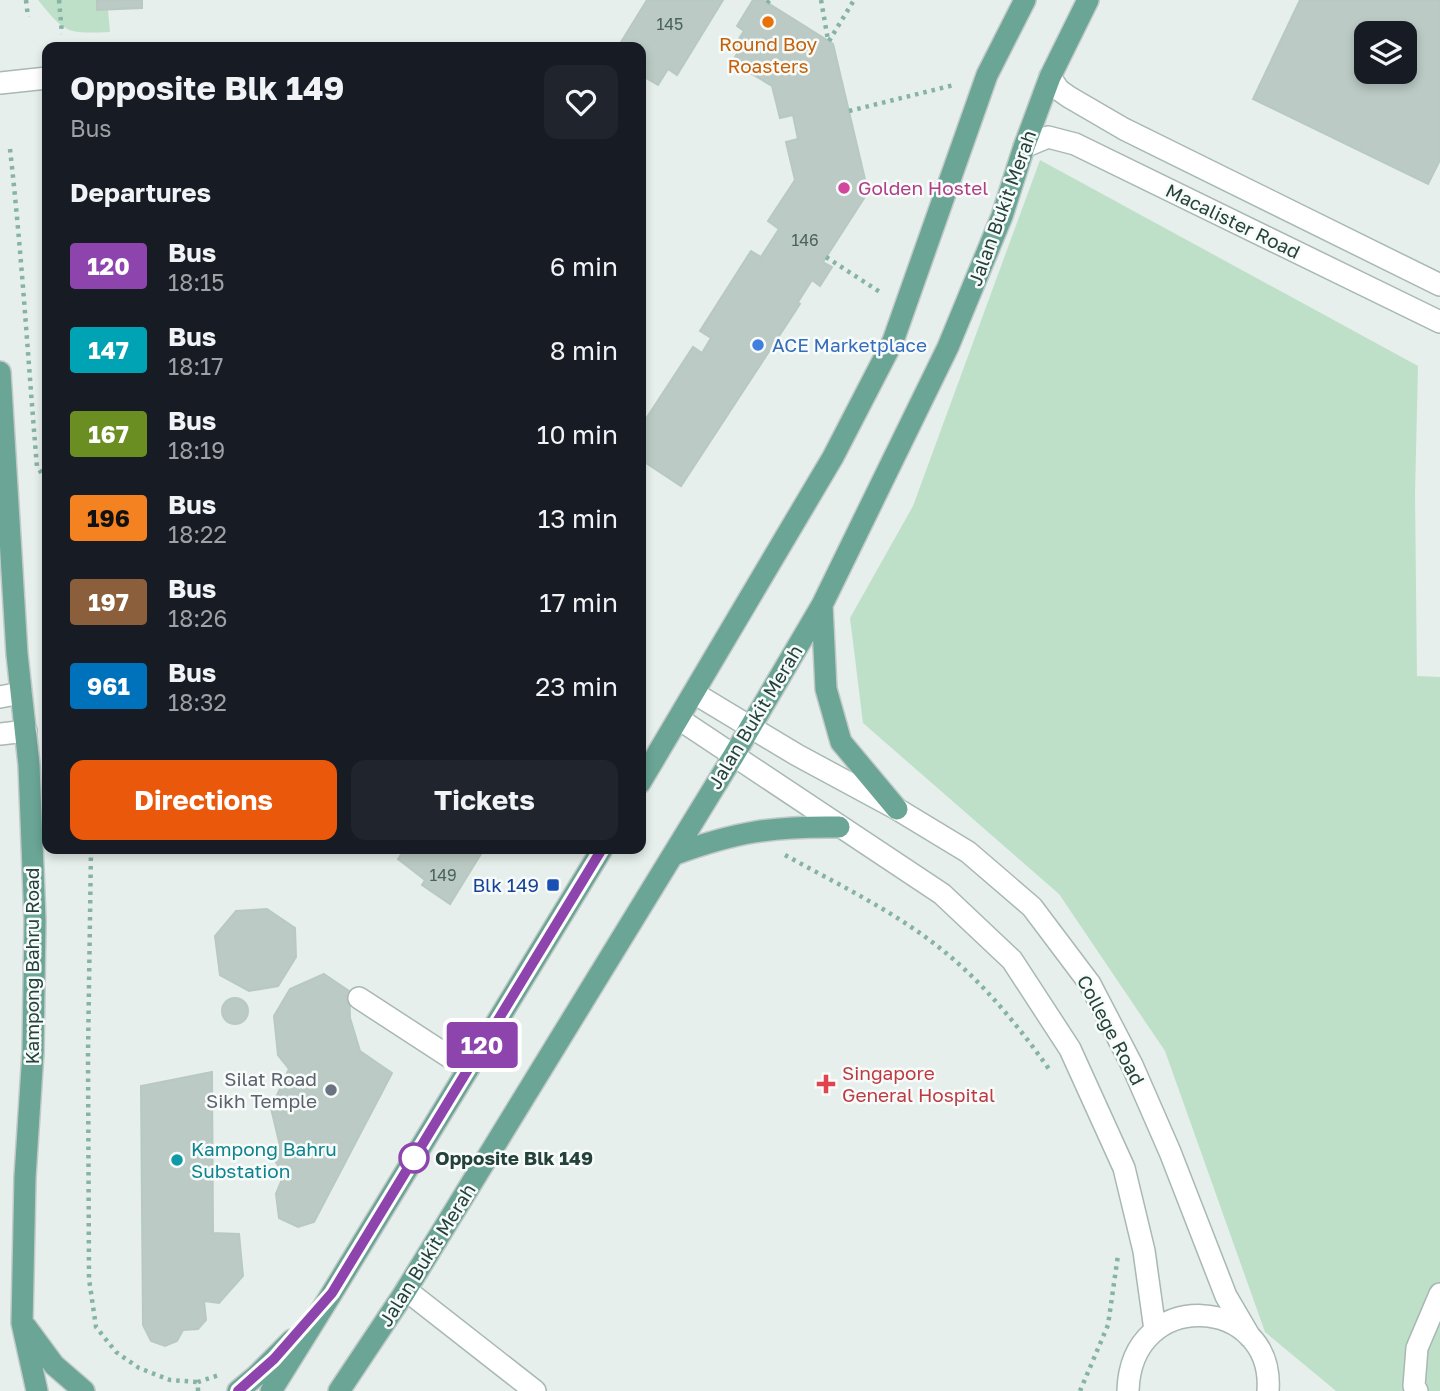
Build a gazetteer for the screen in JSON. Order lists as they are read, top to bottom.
{
  "streets": {
    "main road": ["Jalan Bukit Merah", "Kampong Bahru Road"],
    "street": ["Macalister Road", "College Road"]
  },
  "crossings": [
    ["Jalan Bukit Merah", "Macalister Road"],
    ["Jalan Bukit Merah", "College Road"]
  ],
  "places": {
    "other": [
      "Round Boy Roasters",
      "Golden Hostel",
      "ACE Marketplace",
      "Silat Road Sikh Temple",
      "Opposite Blk 149",
      "Kampong Bahru Substation"
    ],
    "transit": ["Blk 149"],
    "health": ["Singapore General Hospital"]
  },
  "lines": ["bus line 120"],
  "house_numbers": ["145", "146", "149"],
  "page": {
    "on_map": "120",
    "heading": [
      ["Opposite Blk 149", "Bus"],
      "Departures"
    ],
    "list": [
      {
        "mark": "120",
        "name": "Bus",
        "note": "18:15",
        "value": "6 min"
      },
      {
        "mark": "147",
        "name": "Bus",
        "note": "18:17",
        "value": "8 min"
      },
      {
        "mark": "167",
        "name": "Bus",
        "note": "18:19",
        "value": "10 min"
      },
      {
        "mark": "196",
        "name": "Bus",
        "note": "18:22",
        "value": "13 min"
      },
      {
        "mark": "197",
        "name": "Bus",
        "note": "18:26",
        "value": "17 min"
      },
      {
        "mark": "961",
        "name": "Bus",
        "note": "18:32",
        "value": "23 min"
      }
    ],
    "buttons": ["Directions", "Tickets"]
  }
}
